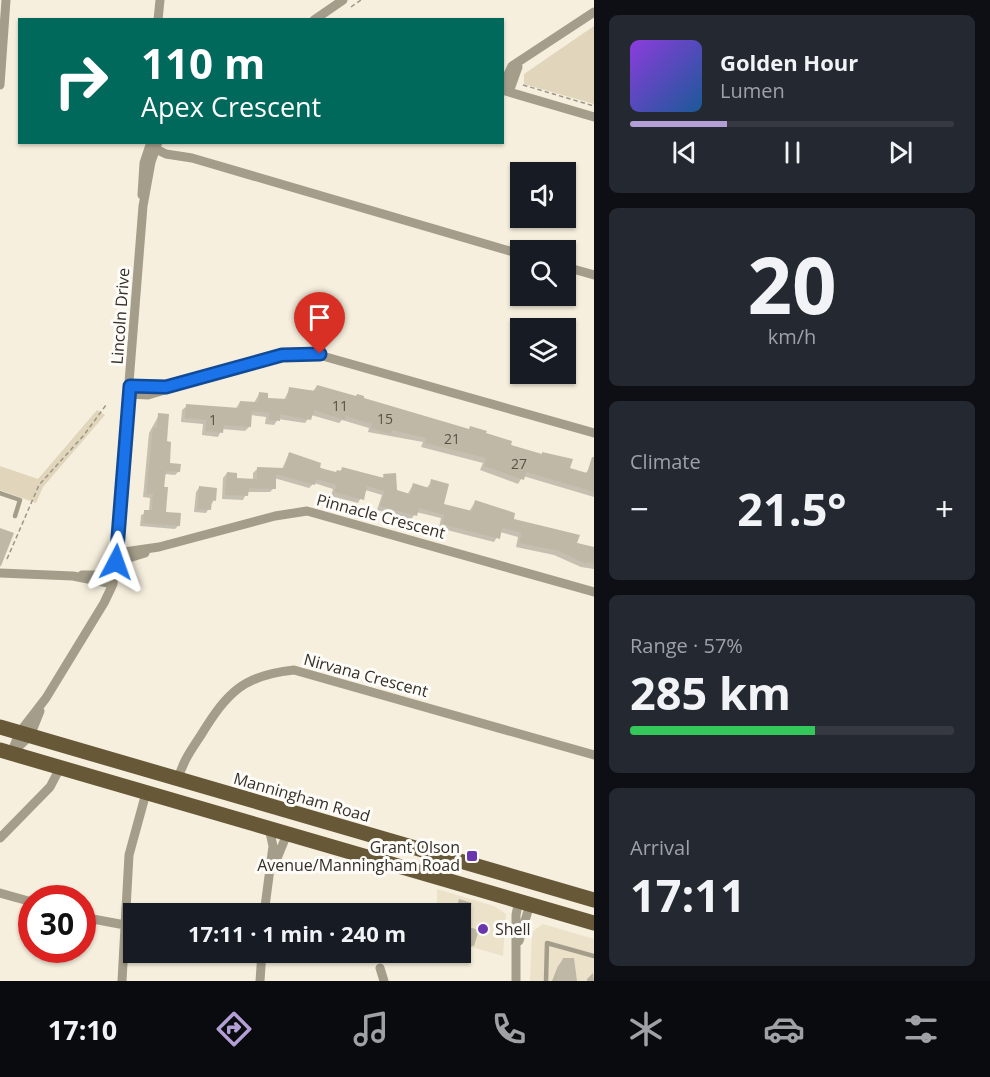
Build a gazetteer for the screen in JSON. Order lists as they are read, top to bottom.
{
  "streets": {
    "main road": ["Manningham Road"],
    "street": ["Lincoln Drive", "Pinnacle Crescent", "Nirvana Crescent"]
  },
  "crossings": [
    ["Lincoln Drive", "Pinnacle Crescent"],
    ["Lincoln Drive", "Manningham Road"],
    ["Nirvana Crescent", "Manningham Road"]
  ],
  "places": {
    "transit": ["Grant Olson Avenue/Manningham Road"],
    "other": ["Shell"]
  },
  "house_numbers": [
    "11",
    "15",
    "1",
    "21",
    "27"
  ],
  "page": {
    "turn": ["110 m", "Apex Crescent"],
    "song": ["Golden Hour", "Lumen"],
    "tile": [
      ["20", "km/h"],
      "Climate",
      ["Range · 57%", "285 km"],
      ["Arrival", "17:11"]
    ],
    "heat": ["−", "21.5°", "+"],
    "limit": "30",
    "trip": "17:11 · 1 min · 240 m",
    "tabs": "17:10"
  }
}
